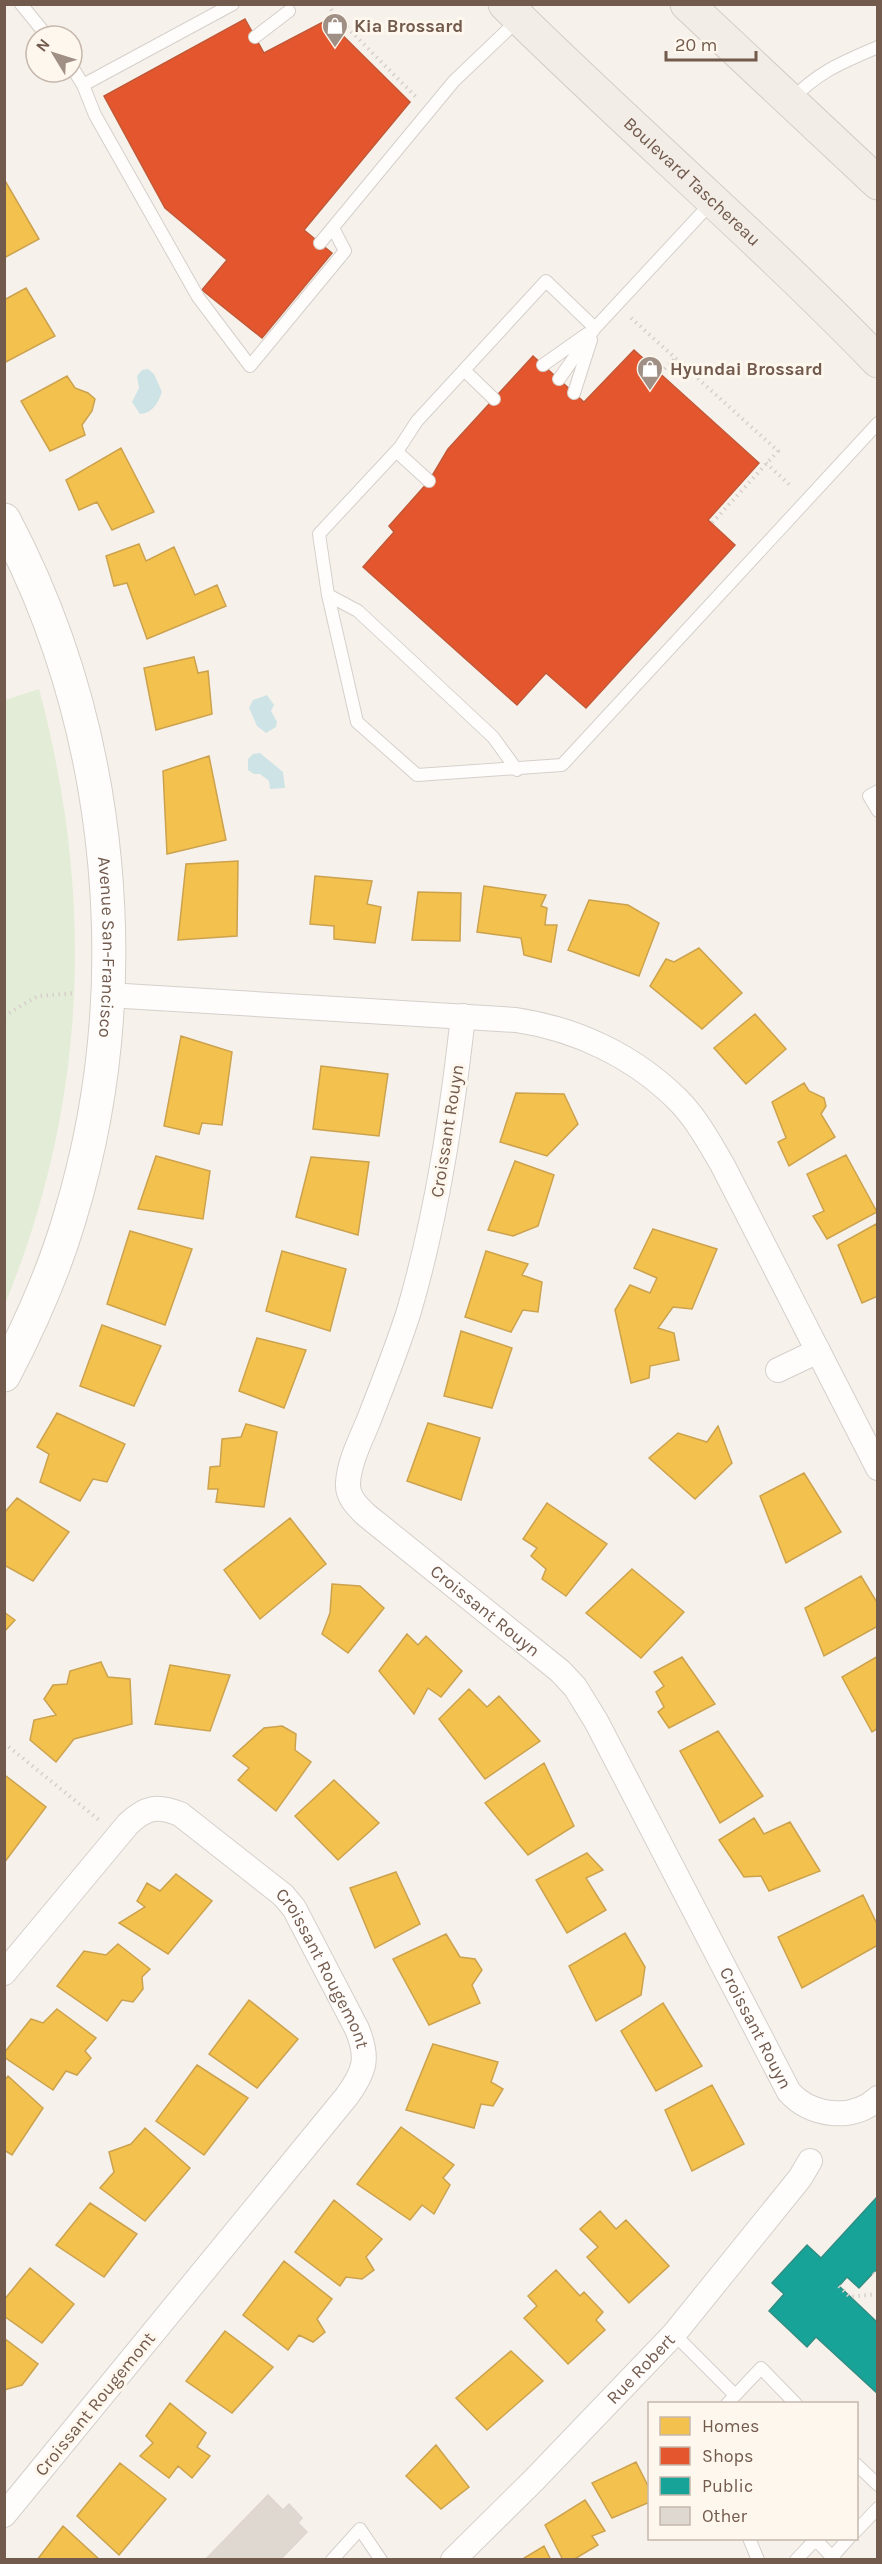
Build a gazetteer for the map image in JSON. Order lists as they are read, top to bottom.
{
  "streets": {
    "main road": ["Boulevard Taschereau"],
    "street": [
      "Avenue San-Francisco",
      "Croissant Rouyn",
      "Croissant Rougemont",
      "Rue Robert"
    ]
  },
  "places": {
    "shop": ["Kia Brossard", "Hyundai Brossard"]
  },
  "legend": [
    "Homes",
    "Shops",
    "Public",
    "Other"
  ],
  "scale_bar": "20 m",
  "north": "top left"
}
